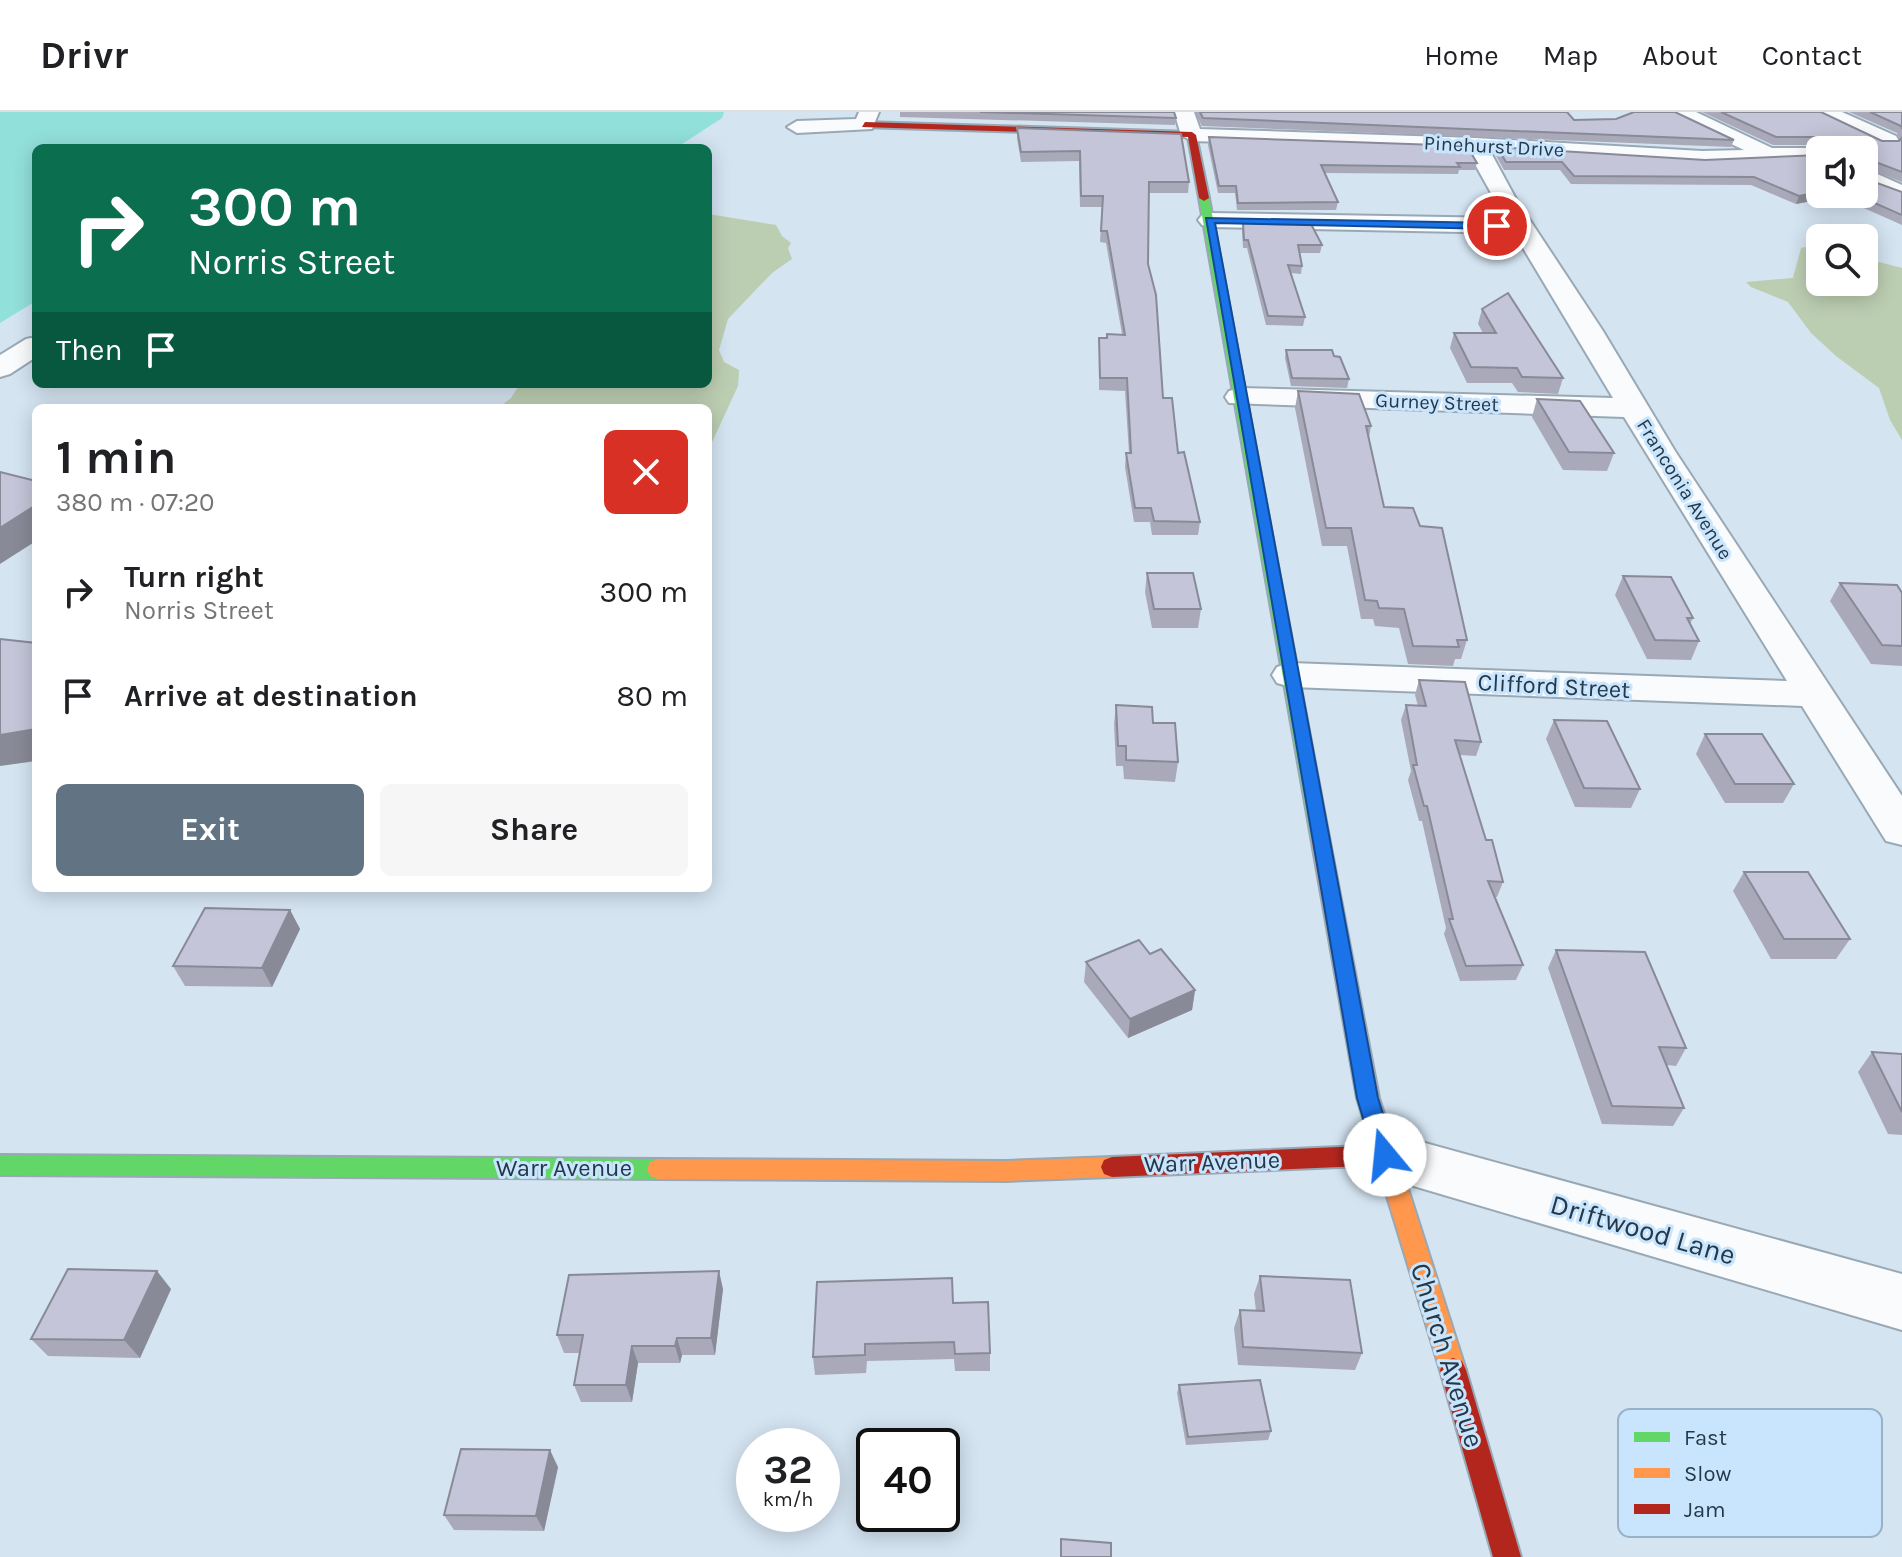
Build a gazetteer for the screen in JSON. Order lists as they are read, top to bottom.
{
  "streets": {
    "street": [
      "Pinehurst Drive",
      "Gurney Street",
      "Franconia Avenue",
      "Clifford Street",
      "Warr Avenue",
      "Driftwood Lane",
      "Church Avenue"
    ]
  },
  "crossings": [
    ["Pinehurst Drive", "Franconia Avenue"],
    ["Gurney Street", "Franconia Avenue"],
    ["Franconia Avenue", "Clifford Street"],
    ["Warr Avenue", "Driftwood Lane"],
    ["Warr Avenue", "Church Avenue"],
    ["Driftwood Lane", "Church Avenue"]
  ],
  "legend": ["Fast", "Slow", "Jam"],
  "page": {
    "header": "Drivr",
    "nav": [
      "Home",
      "Map",
      "About",
      "Contact"
    ],
    "turn": ["300 m", "Norris Street"],
    "then": "Then",
    "heading": ["1 min", "380 m · 07:20"],
    "list": [
      {
        "name": "Turn right",
        "note": "Norris Street",
        "value": "300 m"
      },
      {
        "name": "Arrive at destination",
        "value": "80 m"
      }
    ],
    "buttons": ["Exit", "Share"],
    "speed": "32 km/h",
    "limit": "40"
  }
}
